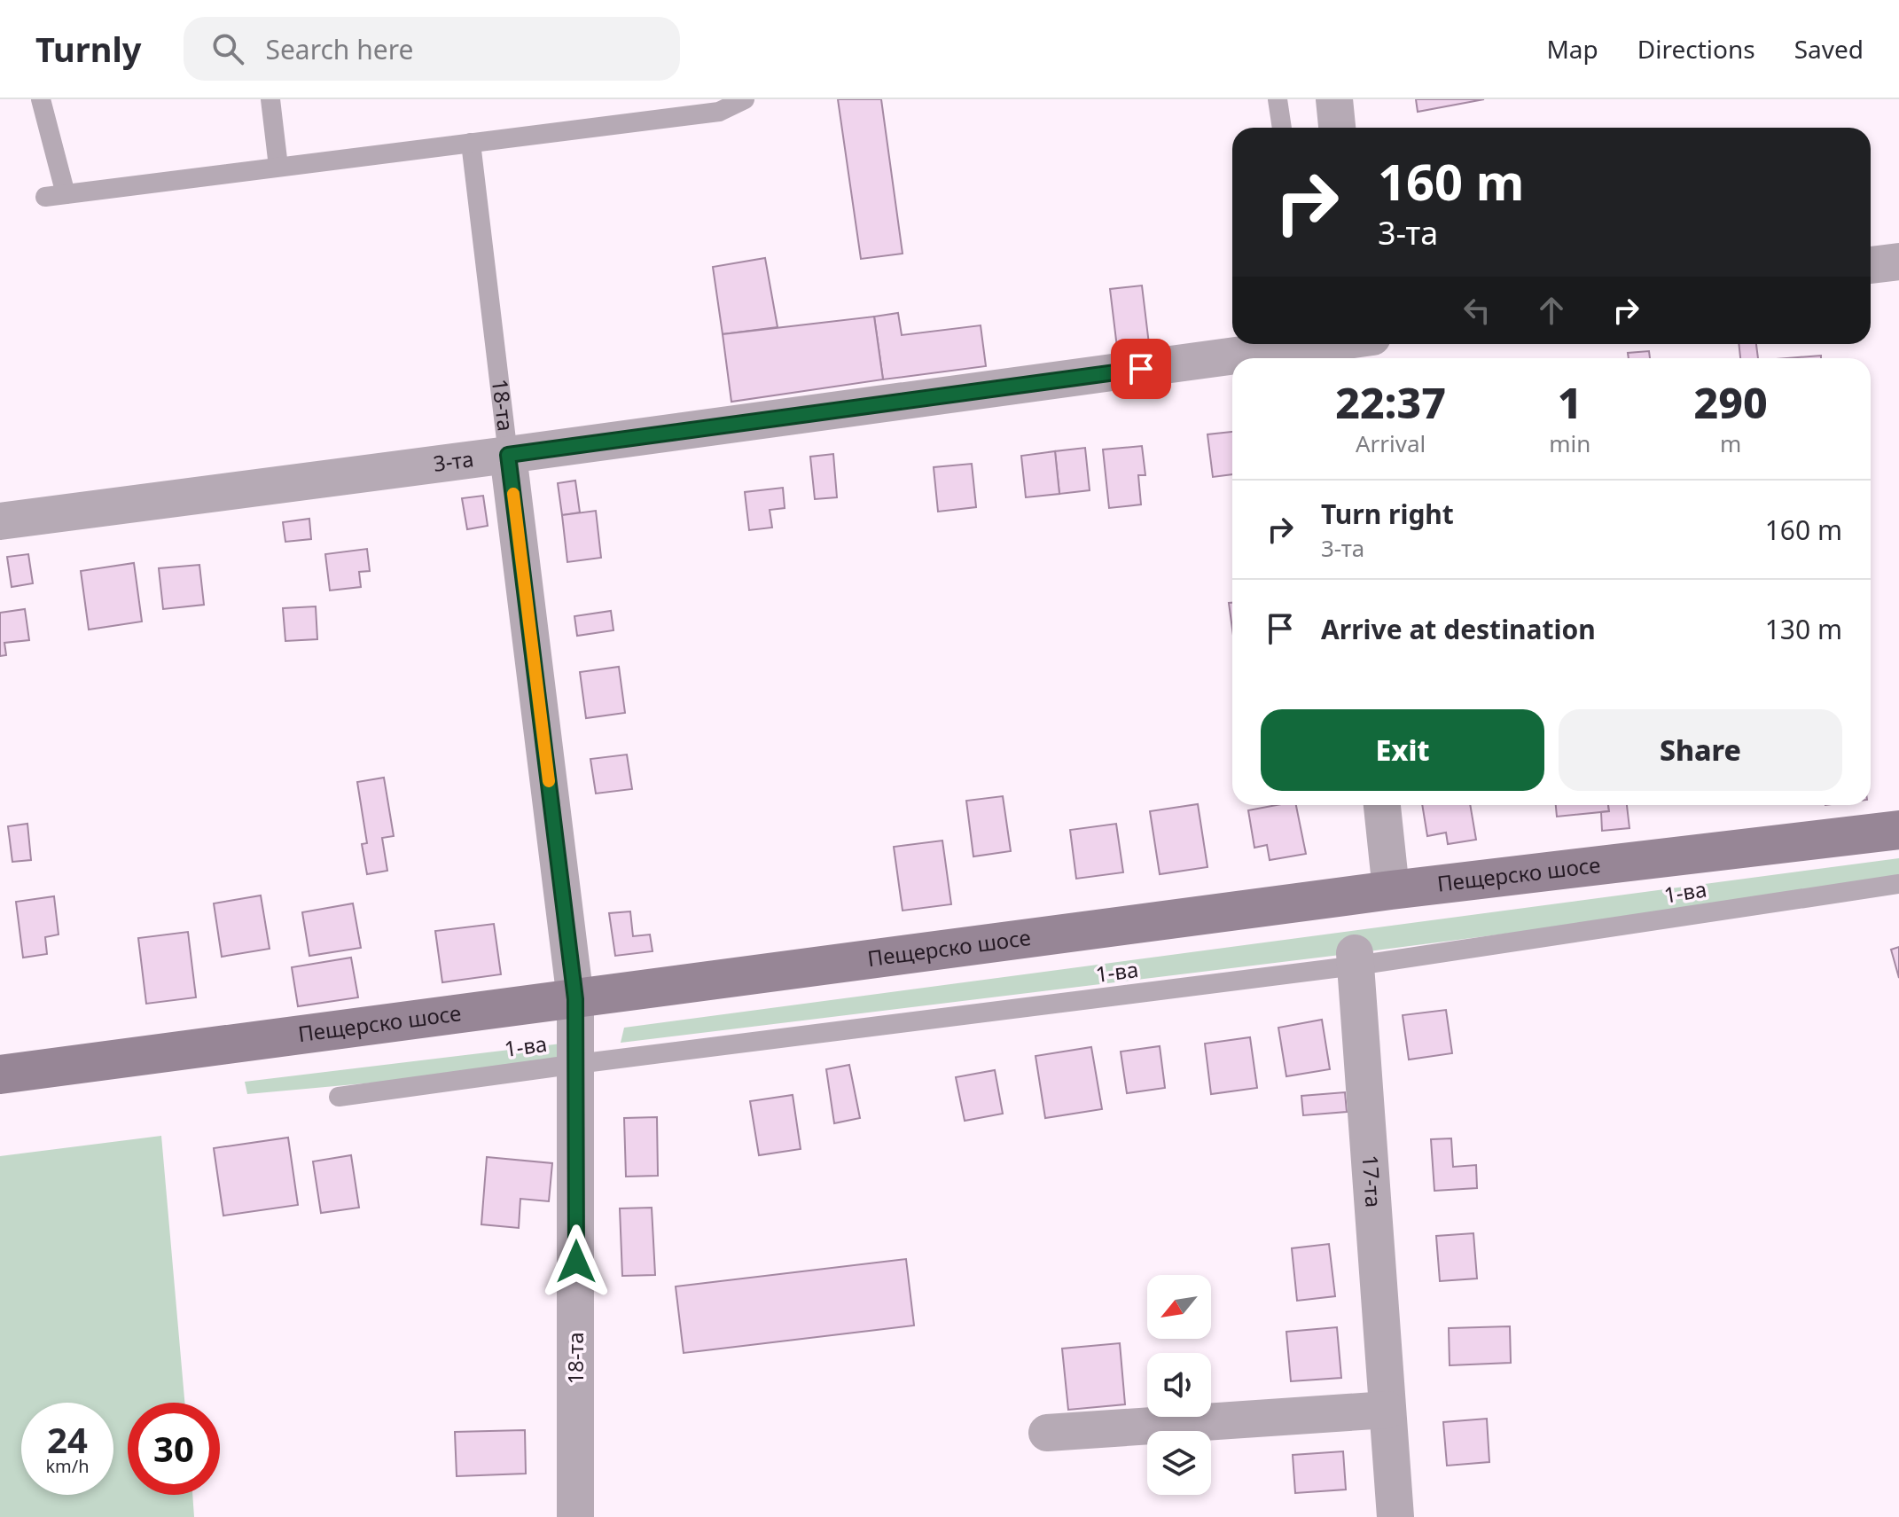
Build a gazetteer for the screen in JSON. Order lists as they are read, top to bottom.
{
  "streets": {
    "main road": ["Пещерско шосе"],
    "street": ["18-та", "3-та", "17-та"],
    "lane": ["1-ва"]
  },
  "crossings": [
    ["18-та", "3-та"],
    ["18-та", "Пещерско шосе"],
    ["18-та", "1-ва"],
    ["1-ва", "17-та"]
  ],
  "north": "bottom left",
  "page": {
    "header": "Turnly",
    "search": "Search here",
    "nav": ["Map", "Directions", "Saved"],
    "turn": ["160 m", "3-та"],
    "eta": [
      "22:37",
      "Arrival",
      "1",
      "min",
      "290",
      "m"
    ],
    "list": [
      {
        "name": "Turn right",
        "note": "3-та",
        "value": "160 m"
      },
      {
        "name": "Arrive at destination",
        "value": "130 m"
      }
    ],
    "buttons": ["Exit", "Share"],
    "speed": "24 km/h",
    "limit": "30"
  }
}
